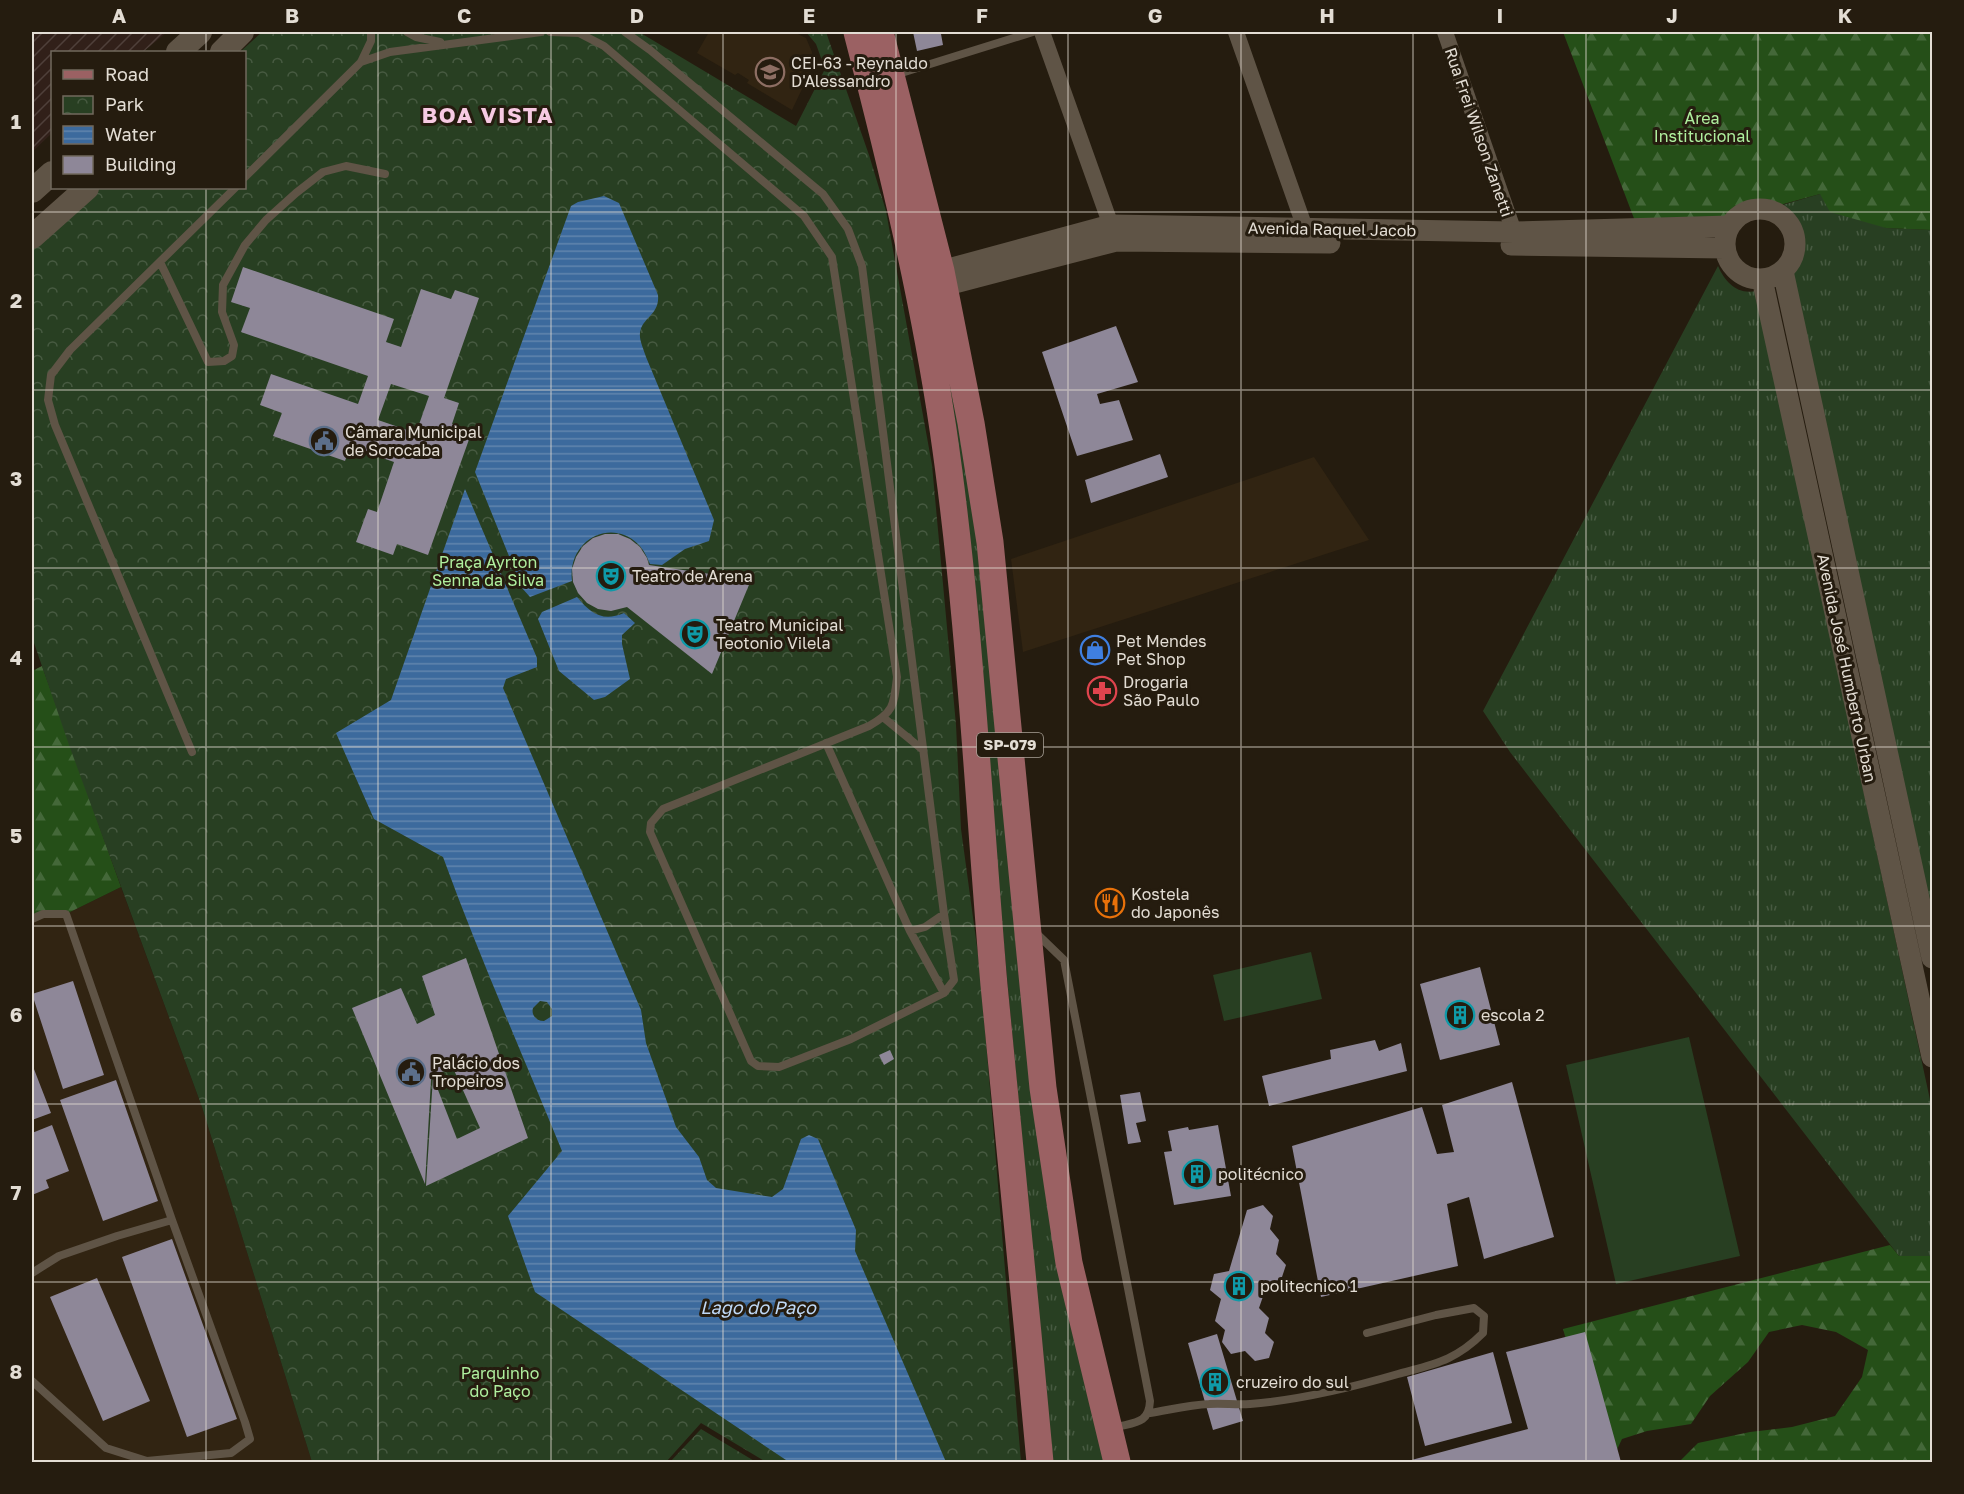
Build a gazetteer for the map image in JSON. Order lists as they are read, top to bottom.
{
  "streets": {
    "main road": ["SP-079"],
    "street": ["Rua Frei Wilson Zanetti", "Avenida Raquel Jacob", "Avenida José Humberto Urban"]
  },
  "crossings": [
    ["Rua Frei Wilson Zanetti", "Avenida Raquel Jacob"],
    ["Avenida Raquel Jacob", "Avenida José Humberto Urban"],
    ["Avenida Raquel Jacob", "SP-079"]
  ],
  "districts": ["BOA VISTA"],
  "water": ["Lago do Paço"],
  "parks": ["Área Institucional", "Praça Ayrton Senna da Silva", "Parquinho do Paço"],
  "places": {
    "school or university": ["CEI-63 - Reynaldo D'Alessandro"],
    "public building": ["Câmara Municipal de Sorocaba", "Palácio dos Tropeiros"],
    "theatre": ["Teatro de Arena", "Teatro Municipal Teotonio Vilela"],
    "shop": ["Pet Mendes Pet Shop"],
    "pharmacy": ["Drogaria São Paulo"],
    "restaurant": ["Kostela do Japonês"],
    "building": [
      "escola 2",
      "politécnico",
      "politecnico 1",
      "cruzeiro do sul"
    ]
  },
  "legend": [
    "Road",
    "Park",
    "Water",
    "Building"
  ],
  "grid": {
    "columns": [
      "A",
      "B",
      "C",
      "D",
      "E",
      "F",
      "G",
      "H",
      "I",
      "J",
      "K"
    ],
    "rows": [
      "1",
      "2",
      "3",
      "4",
      "5",
      "6",
      "7",
      "8"
    ]
  }
}
